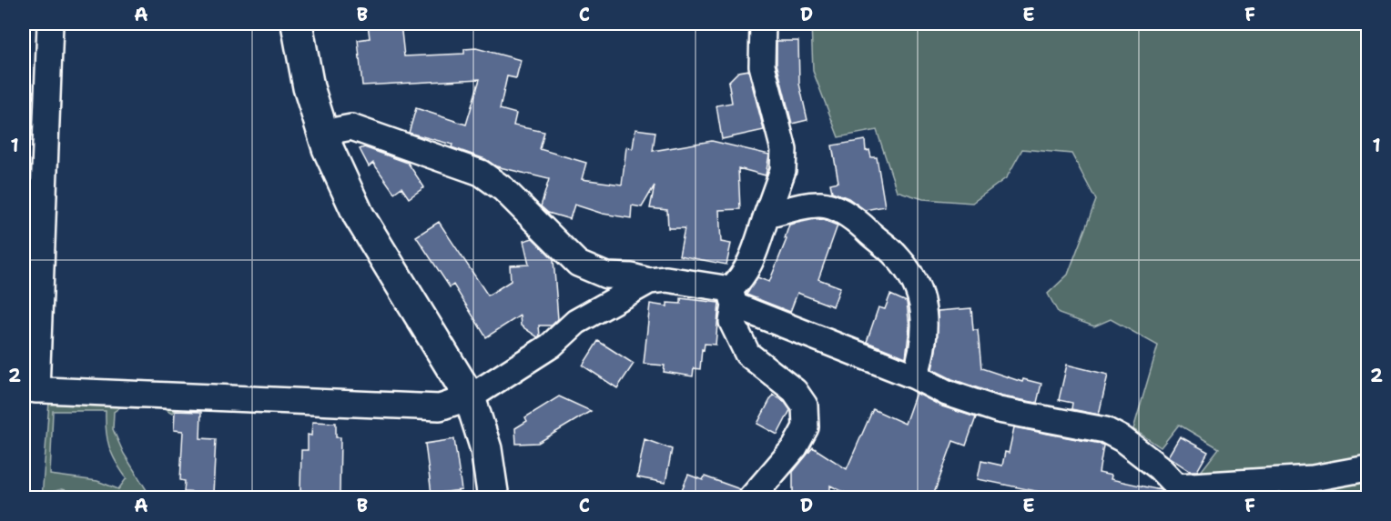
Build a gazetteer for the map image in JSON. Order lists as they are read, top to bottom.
{
  "grid": {
    "columns": [
      "A",
      "B",
      "C",
      "D",
      "E",
      "F"
    ],
    "rows": ["1", "2"]
  }
}
